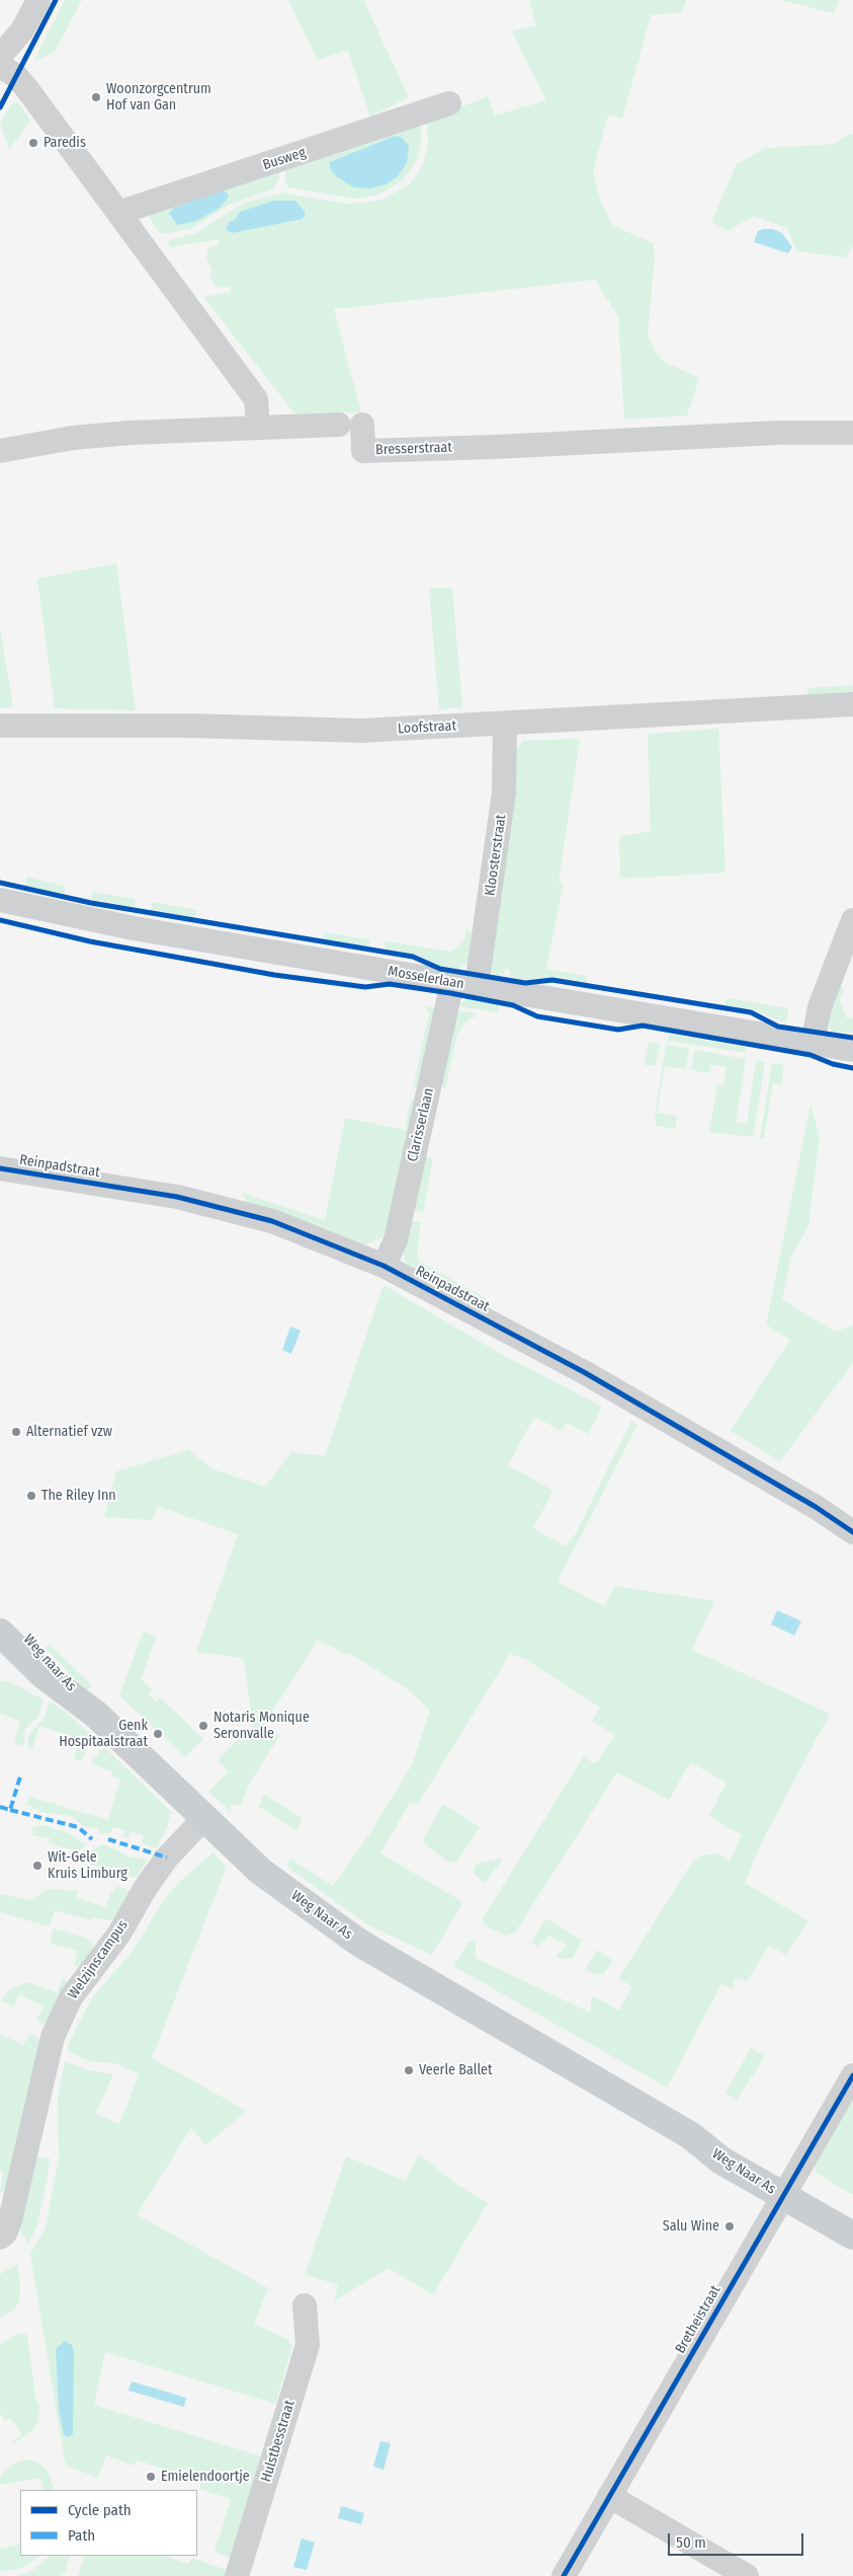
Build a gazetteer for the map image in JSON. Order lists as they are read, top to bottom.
{
  "streets": {
    "main road": ["Weg naar As", "Weg Naar As"],
    "street": [
      "Busweg",
      "Bresserstraat",
      "Loofstraat",
      "Kloosterstraat",
      "Mosselerlaan",
      "Clarisserlaan",
      "Reinpadstraat",
      "Welzijnscampus",
      "Bretheistraat",
      "Hulstbesstraat"
    ]
  },
  "crossings": [
    ["Loofstraat", "Kloosterstraat"],
    ["Kloosterstraat", "Mosselerlaan"],
    ["Mosselerlaan", "Clarisserlaan"],
    ["Clarisserlaan", "Reinpadstraat"],
    ["Weg naar As", "Weg Naar As"],
    ["Weg Naar As", "Welzijnscampus"],
    ["Weg Naar As", "Bretheistraat"]
  ],
  "places": [
    "Woonzorgcentrum Hof van Gan",
    "Paredis",
    "Alternatief vzw",
    "The Riley Inn",
    "Notaris Monique Seronvalle",
    "Genk Hospitaalstraat",
    "Wit-Gele Kruis Limburg",
    "Veerle Ballet",
    "Salu Wine",
    "Emielendoortje"
  ],
  "legend": ["Cycle path", "Path"],
  "scale_bar": "50 m"
}
